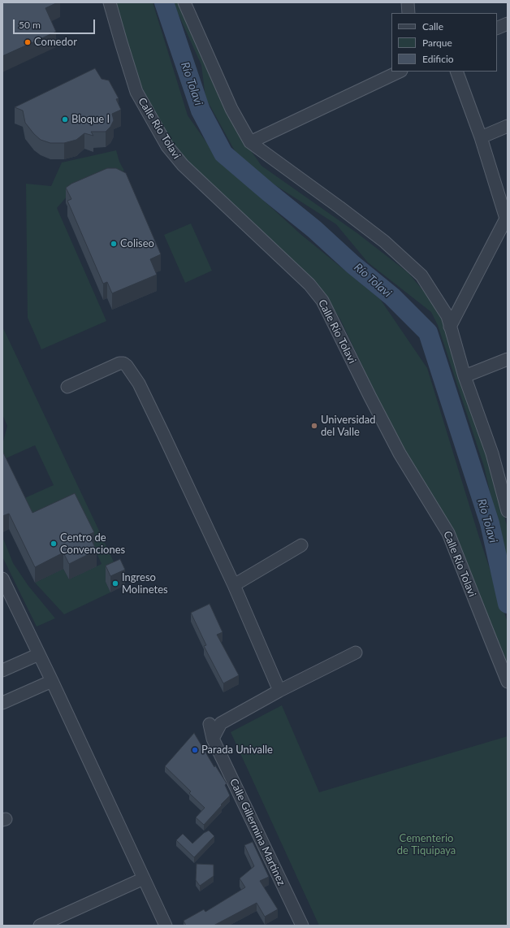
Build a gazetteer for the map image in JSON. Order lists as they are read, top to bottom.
{
  "streets": {
    "street": ["Calle Río Tolavi", "Calle Gillermina Martinez"]
  },
  "water": ["Río Tolavi"],
  "parks": ["Cementerio de Tiquipaya"],
  "places": [
    "Comedor",
    "Bloque I",
    "Coliseo",
    "Universidad del Valle",
    "Centro de Convenciones",
    "Ingreso Molinetes",
    "Parada Univalle"
  ],
  "legend": ["Calle", "Parque", "Edificio"],
  "scale_bar": "50 m"
}
